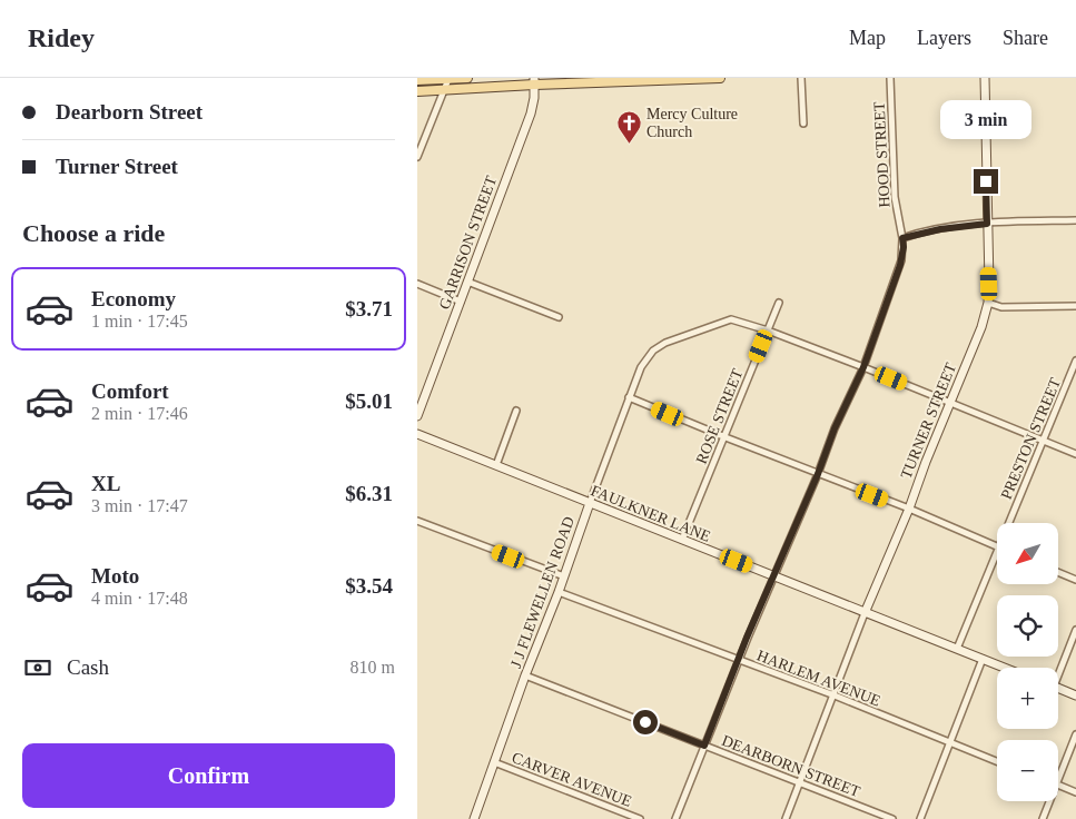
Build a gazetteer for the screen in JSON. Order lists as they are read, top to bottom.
{
  "streets": {
    "street": [
      "HOOD STREET",
      "GARRISON STREET",
      "ROSE STREET",
      "TURNER STREET",
      "PRESTON STREET",
      "FAULKNER LANE",
      "J J FLEWELLEN ROAD",
      "HARLEM AVENUE",
      "DEARBORN STREET",
      "CARVER AVENUE"
    ]
  },
  "crossings": [
    ["HOOD STREET", "FAULKNER LANE"],
    ["HOOD STREET", "J J FLEWELLEN ROAD"],
    ["HOOD STREET", "HARLEM AVENUE"],
    ["HOOD STREET", "DEARBORN STREET"],
    ["ROSE STREET", "FAULKNER LANE"],
    ["ROSE STREET", "J J FLEWELLEN ROAD"],
    ["TURNER STREET", "FAULKNER LANE"],
    ["TURNER STREET", "J J FLEWELLEN ROAD"],
    ["TURNER STREET", "HARLEM AVENUE"],
    ["TURNER STREET", "DEARBORN STREET"],
    ["PRESTON STREET", "FAULKNER LANE"],
    ["PRESTON STREET", "J J FLEWELLEN ROAD"],
    ["FAULKNER LANE", "J J FLEWELLEN ROAD"],
    ["J J FLEWELLEN ROAD", "HARLEM AVENUE"],
    ["J J FLEWELLEN ROAD", "DEARBORN STREET"],
    ["J J FLEWELLEN ROAD", "CARVER AVENUE"]
  ],
  "places": {
    "church": ["Mercy Culture Church"]
  },
  "north": "bottom left",
  "page": {
    "header": "Ridey",
    "nav": ["Map", "Layers", "Share"],
    "banner": ["Dearborn Street", "Turner Street"],
    "bubble": "3 min",
    "heading": "Choose a ride",
    "list": [
      {
        "name": "Economy",
        "note": "1 min · 17:45",
        "value": "$3.71"
      },
      {
        "name": "Comfort",
        "note": "2 min · 17:46",
        "value": "$5.01"
      },
      {
        "name": "XL",
        "note": "3 min · 17:47",
        "value": "$6.31"
      },
      {
        "name": "Moto",
        "note": "4 min · 17:48",
        "value": "$3.54"
      }
    ],
    "map_buttons": ["+", "−"],
    "pay": ["Cash", "810 m"],
    "buttons": "Confirm"
  }
}
